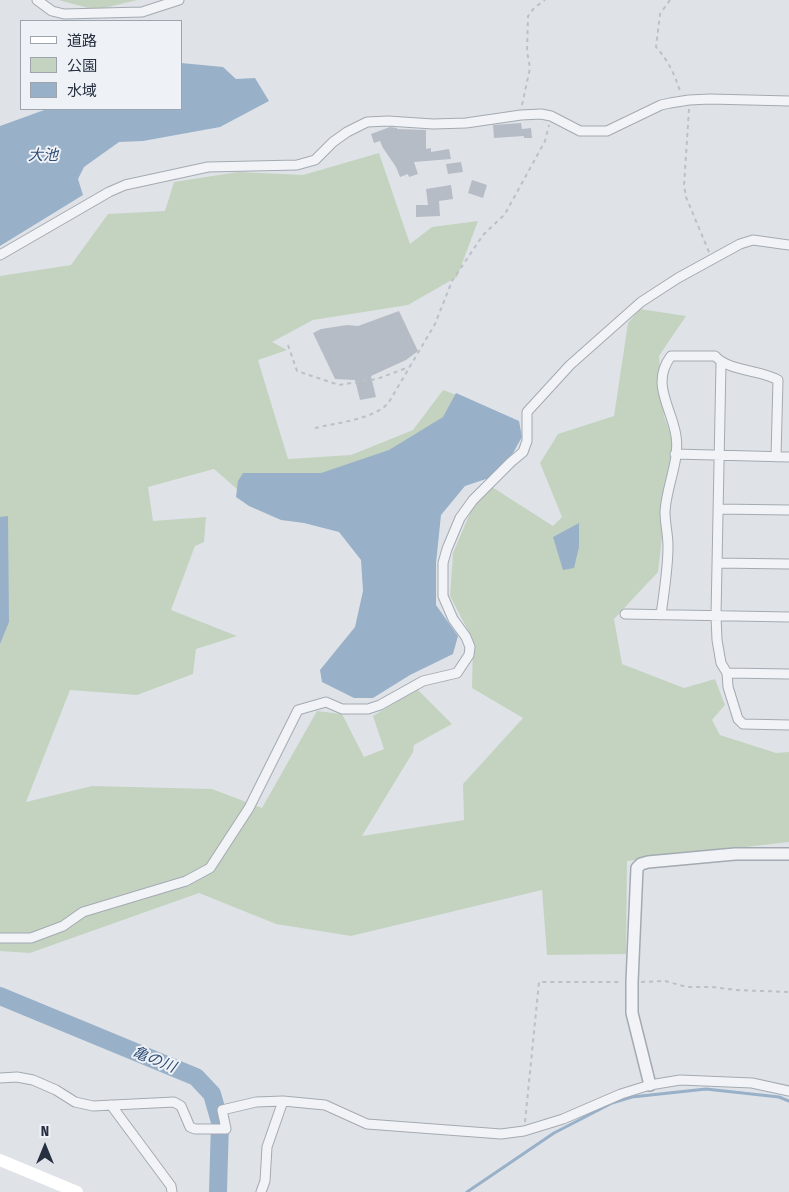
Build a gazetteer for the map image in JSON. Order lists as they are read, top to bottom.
{
  "water": ["大池", "亀の川"],
  "legend": ["道路", "公園", "水域"],
  "north": "top"
}
